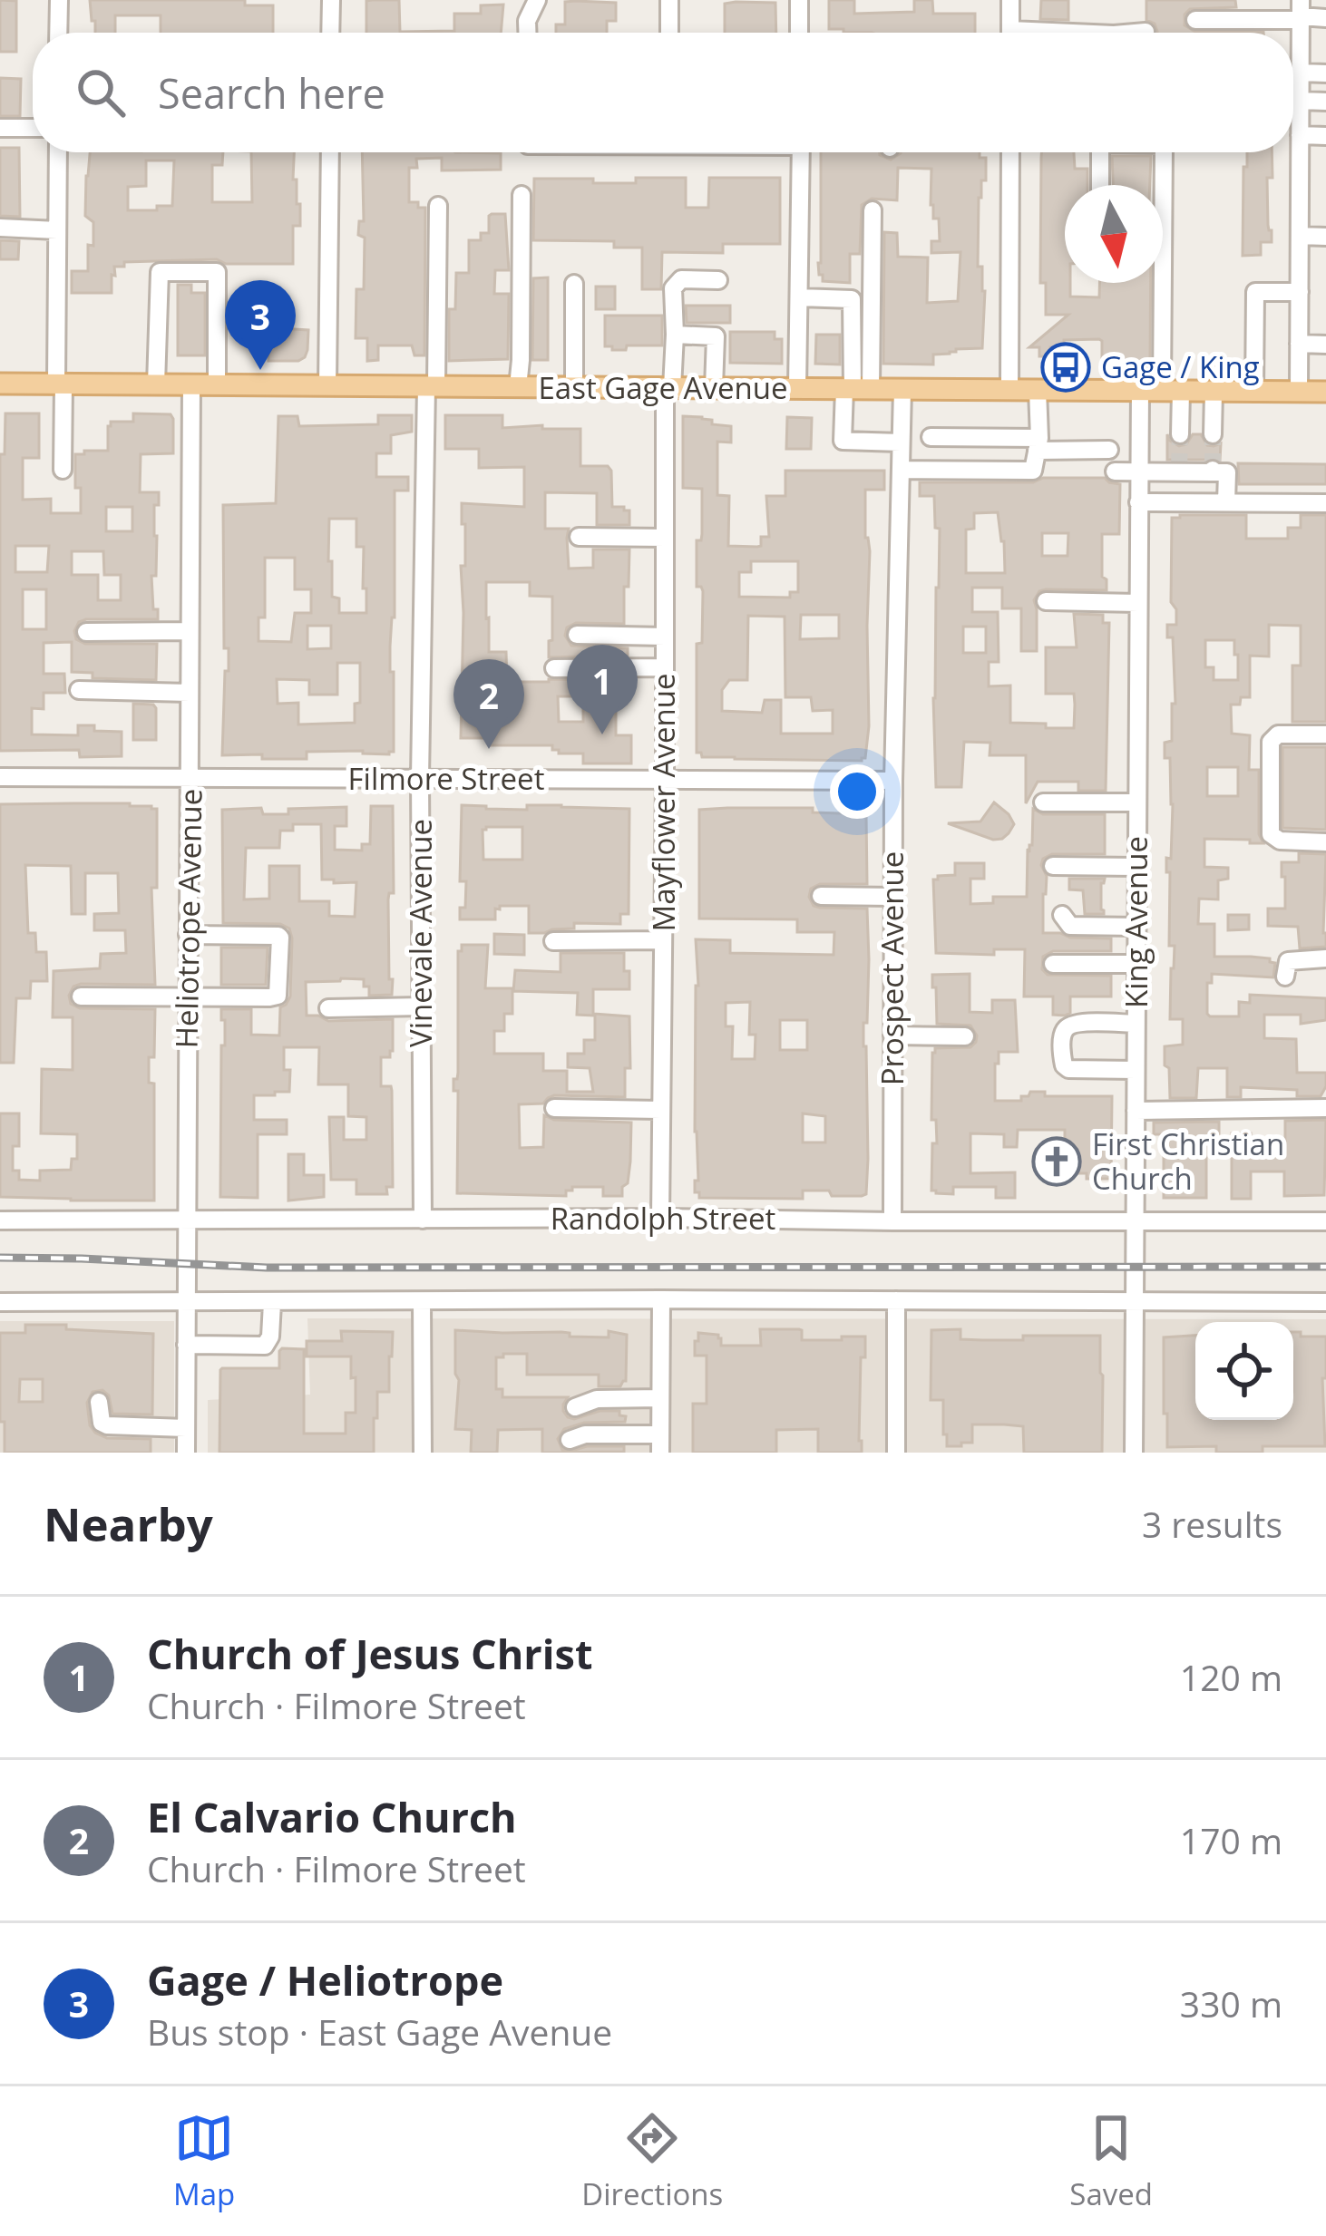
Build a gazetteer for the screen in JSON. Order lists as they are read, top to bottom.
{
  "streets": {
    "main road": ["East Gage Avenue"],
    "street": [
      "Filmore Street",
      "Mayflower Avenue",
      "Heliotrope Avenue",
      "King Avenue",
      "Vinevale Avenue",
      "Prospect Avenue",
      "Randolph Street"
    ]
  },
  "crossings": [
    ["East Gage Avenue", "Mayflower Avenue"],
    ["East Gage Avenue", "Heliotrope Avenue"],
    ["East Gage Avenue", "King Avenue"],
    ["East Gage Avenue", "Vinevale Avenue"],
    ["East Gage Avenue", "Prospect Avenue"],
    ["Filmore Street", "Mayflower Avenue"],
    ["Filmore Street", "Heliotrope Avenue"],
    ["Filmore Street", "Vinevale Avenue"],
    ["Filmore Street", "Prospect Avenue"],
    ["Mayflower Avenue", "Randolph Street"],
    ["Heliotrope Avenue", "Randolph Street"],
    ["King Avenue", "Randolph Street"],
    ["Vinevale Avenue", "Randolph Street"],
    ["Prospect Avenue", "Randolph Street"]
  ],
  "places": {
    "bus stop": ["Gage / King"],
    "church": ["First Christian Church"]
  },
  "north": "bottom",
  "page": {
    "search": "Search here",
    "pins": ["3", "1", "2"],
    "heading": ["Nearby", "3 results"],
    "list": [
      {
        "mark": "1",
        "name": "Church of Jesus Christ",
        "note": "Church · Filmore Street",
        "value": "120 m"
      },
      {
        "mark": "2",
        "name": "El Calvario Church",
        "note": "Church · Filmore Street",
        "value": "170 m"
      },
      {
        "mark": "3",
        "name": "Gage / Heliotrope",
        "note": "Bus stop · East Gage Avenue",
        "value": "330 m"
      }
    ],
    "nav": ["Map", "Directions", "Saved"]
  }
}
